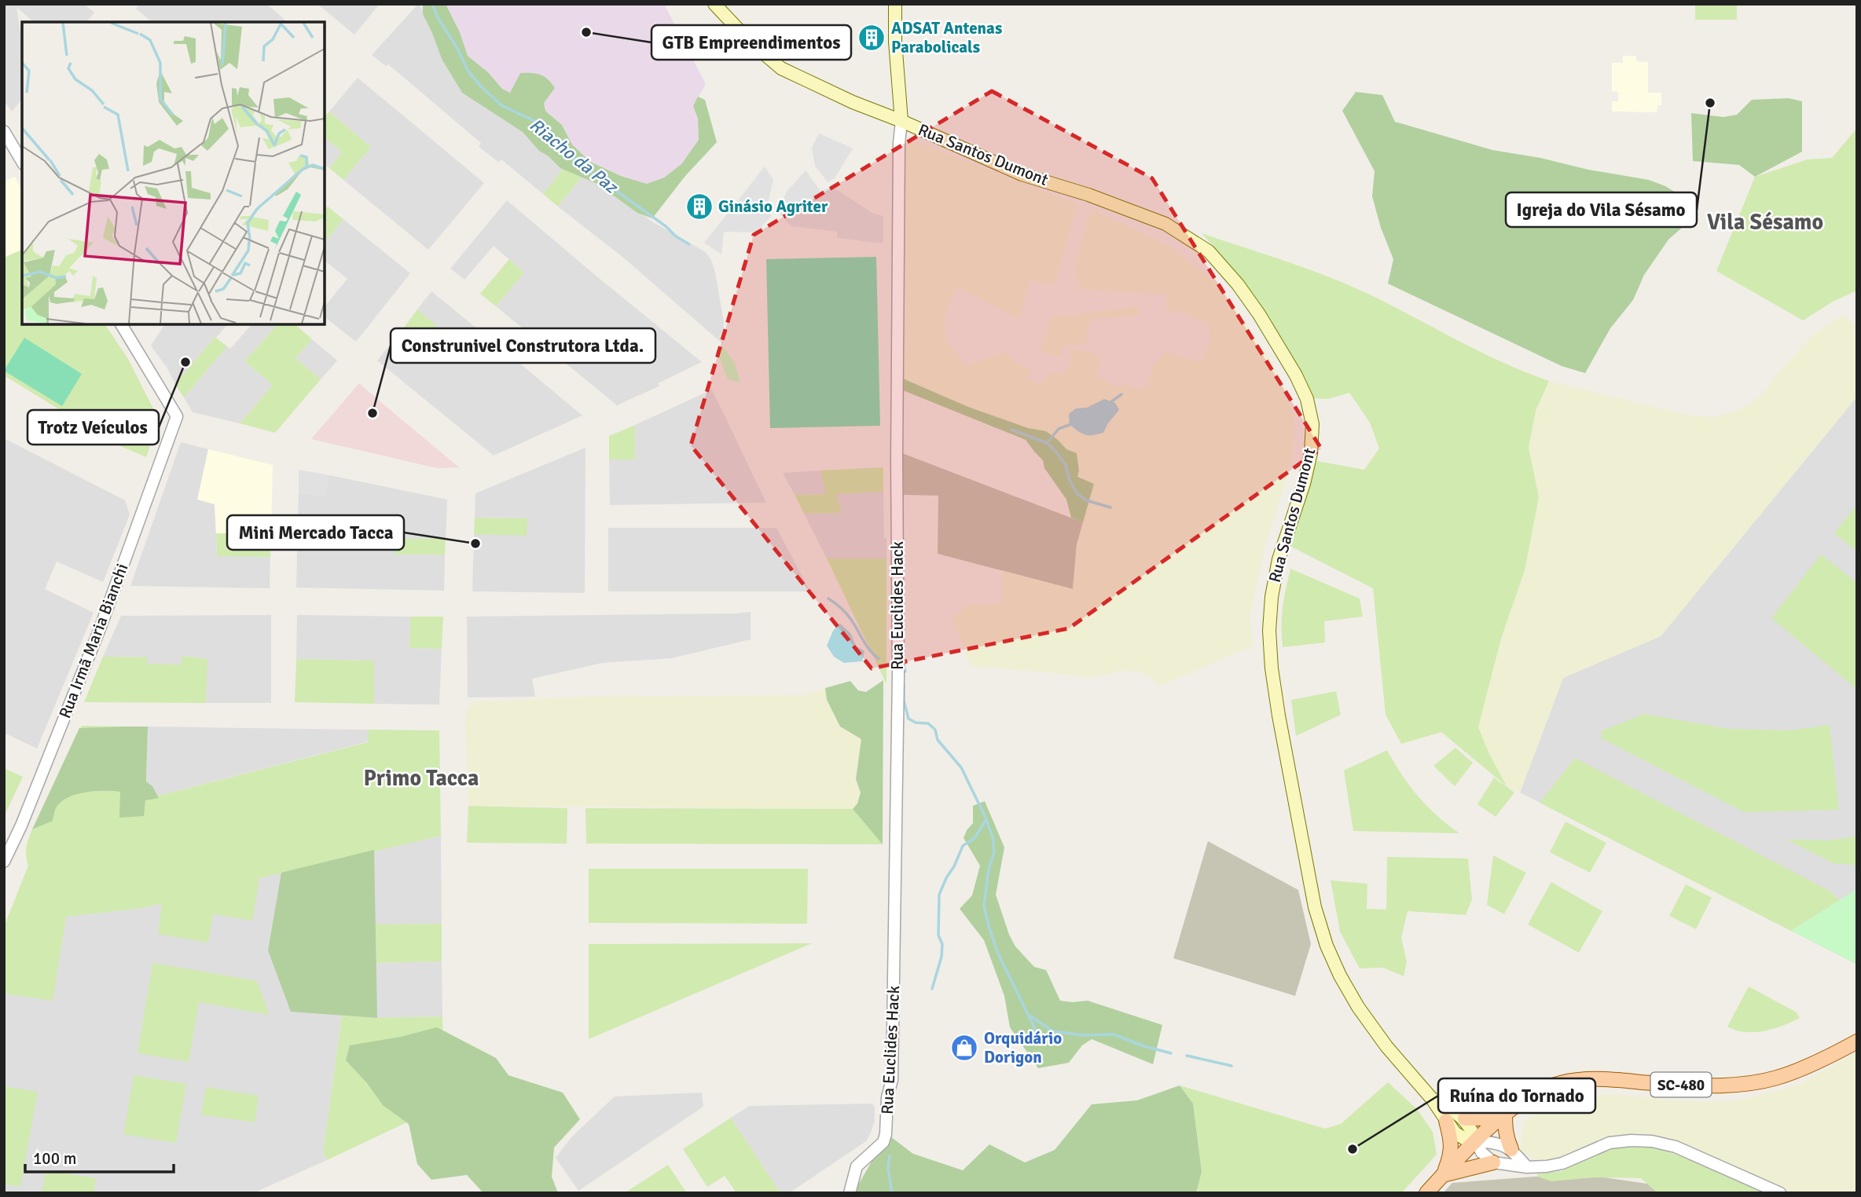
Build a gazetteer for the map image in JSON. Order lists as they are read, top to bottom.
{
  "streets": {
    "main road": ["Rua Santos Dumont", "Rua Euclides Hack", "SC-480"],
    "street": ["Rua Irmã Maria Bianchi"]
  },
  "crossings": [
    ["Rua Santos Dumont", "Rua Euclides Hack"],
    ["Rua Santos Dumont", "SC-480"]
  ],
  "districts": ["Vila Sésamo", "Primo Tacca"],
  "water": ["Riacho da Paz"],
  "places": {
    "other": [
      "GTB Empreendimentos",
      "Igreja do Vila Sésamo",
      "Trotz Veículos",
      "Construnivel Construtora Ltda.",
      "Mini Mercado Tacca",
      "Ruína do Tornado"
    ],
    "building": ["ADSAT Antenas Parabolicals", "Ginásio Agriter"],
    "shop": ["Orquidário Dorigon"]
  },
  "scale_bar": "100 m"
}
